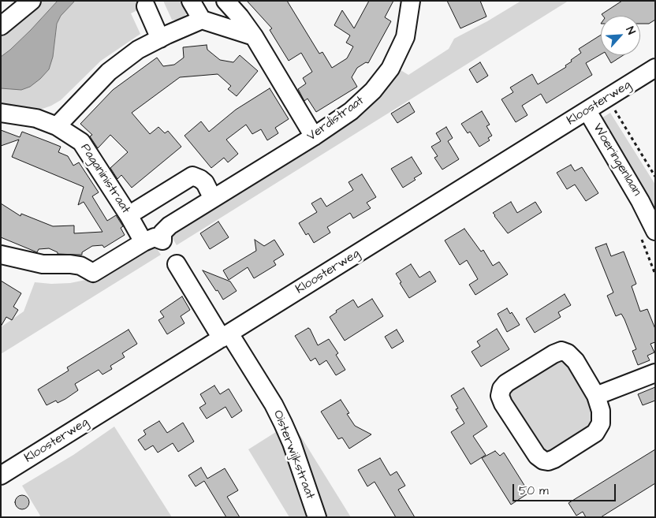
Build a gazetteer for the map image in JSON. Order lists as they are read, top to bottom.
{
  "streets": {
    "street": [
      "Kloosterweg",
      "Verdistraat",
      "Woeringenlaan",
      "Paganinistraat",
      "Oisterwijkstraat"
    ]
  },
  "crossings": [
    ["Kloosterweg", "Woeringenlaan"],
    ["Kloosterweg", "Oisterwijkstraat"],
    ["Verdistraat", "Paganinistraat"]
  ],
  "scale_bar": "50 m",
  "north": "top right"
}
